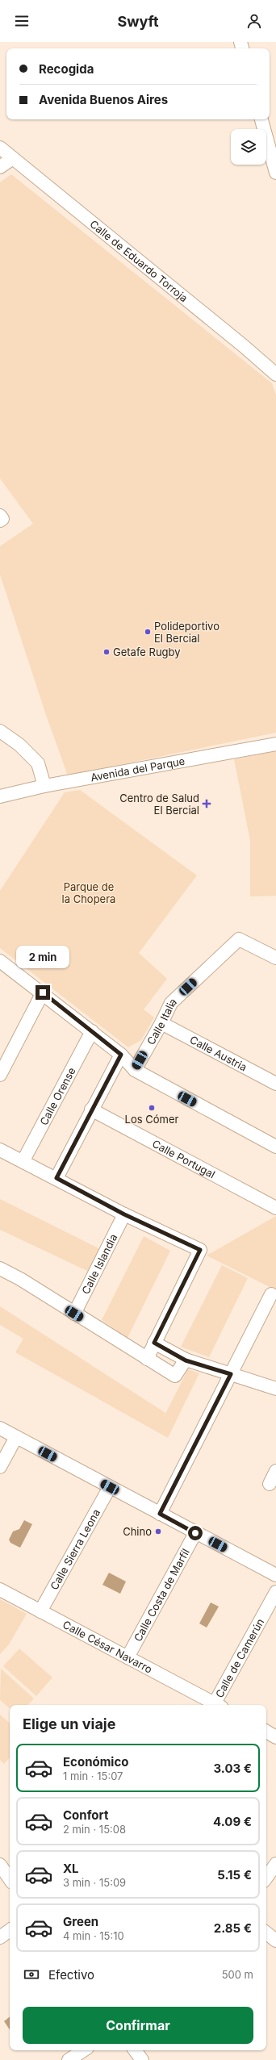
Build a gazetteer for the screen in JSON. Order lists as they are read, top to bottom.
{
  "streets": {
    "street": [
      "Calle de Eduardo Torroja",
      "Avenida del Parque",
      "Calle Italia",
      "Calle Austria",
      "Calle Orense",
      "Calle Portugal",
      "Calle Islandia",
      "Calle Sierra Leona",
      "Calle Costa de Marfíl",
      "Calle César Navarro",
      "Calle de Camerún"
    ]
  },
  "crossings": [
    ["Calle Italia", "Calle Austria"],
    ["Calle Sierra Leona", "Calle César Navarro"],
    ["Calle Costa de Marfíl", "Calle César Navarro"]
  ],
  "parks": ["Parque de la Chopera"],
  "places": {
    "other": [
      "Polideportivo El Bercial",
      "Getafe Rugby",
      "Los Cómer",
      "Chino"
    ],
    "health": ["Centro de Salud El Bercial"]
  },
  "page": {
    "header": "Swyft",
    "banner": ["Recogida", "Avenida Buenos Aires"],
    "bubble": "2 min",
    "heading": "Elige un viaje",
    "list": [
      {
        "name": "Económico",
        "note": "1 min · 15:07",
        "value": "3.03 €"
      },
      {
        "name": "Confort",
        "note": "2 min · 15:08",
        "value": "4.09 €"
      },
      {
        "name": "XL",
        "note": "3 min · 15:09",
        "value": "5.15 €"
      },
      {
        "name": "Green",
        "note": "4 min · 15:10",
        "value": "2.85 €"
      }
    ],
    "pay": ["Efectivo", "500 m"],
    "buttons": "Confirmar"
  }
}
